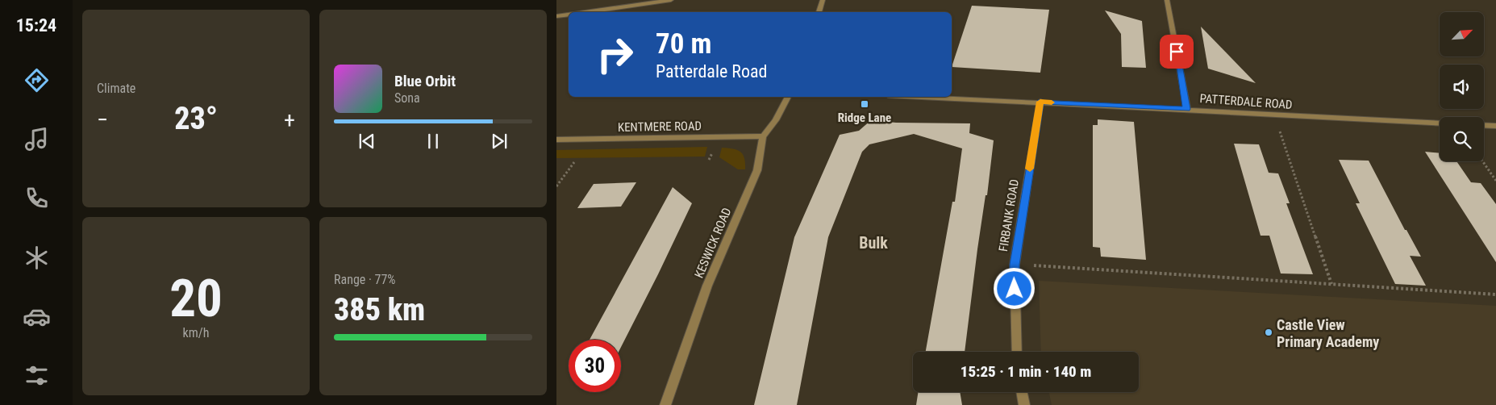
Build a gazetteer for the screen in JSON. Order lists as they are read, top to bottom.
{
  "streets": {
    "street": [
      "PATTERDALE ROAD",
      "KENTMERE ROAD",
      "FIRBANK ROAD",
      "KESWICK ROAD"
    ]
  },
  "crossings": [
    ["PATTERDALE ROAD", "FIRBANK ROAD"],
    ["KENTMERE ROAD", "KESWICK ROAD"]
  ],
  "districts": ["Bulk"],
  "places": {
    "transit": ["Ridge Lane"],
    "other": ["Castle View Primary Academy"]
  },
  "north": "top right",
  "page": {
    "tabs": "15:24",
    "tile": [
      "Climate",
      ["20", "km/h"],
      ["Range · 77%", "385 km"]
    ],
    "turn": ["70 m", "Patterdale Road"],
    "song": ["Blue Orbit", "Sona"],
    "heat": ["−", "23°", "+"],
    "limit": "30",
    "trip": "15:25 · 1 min · 140 m"
  }
}
